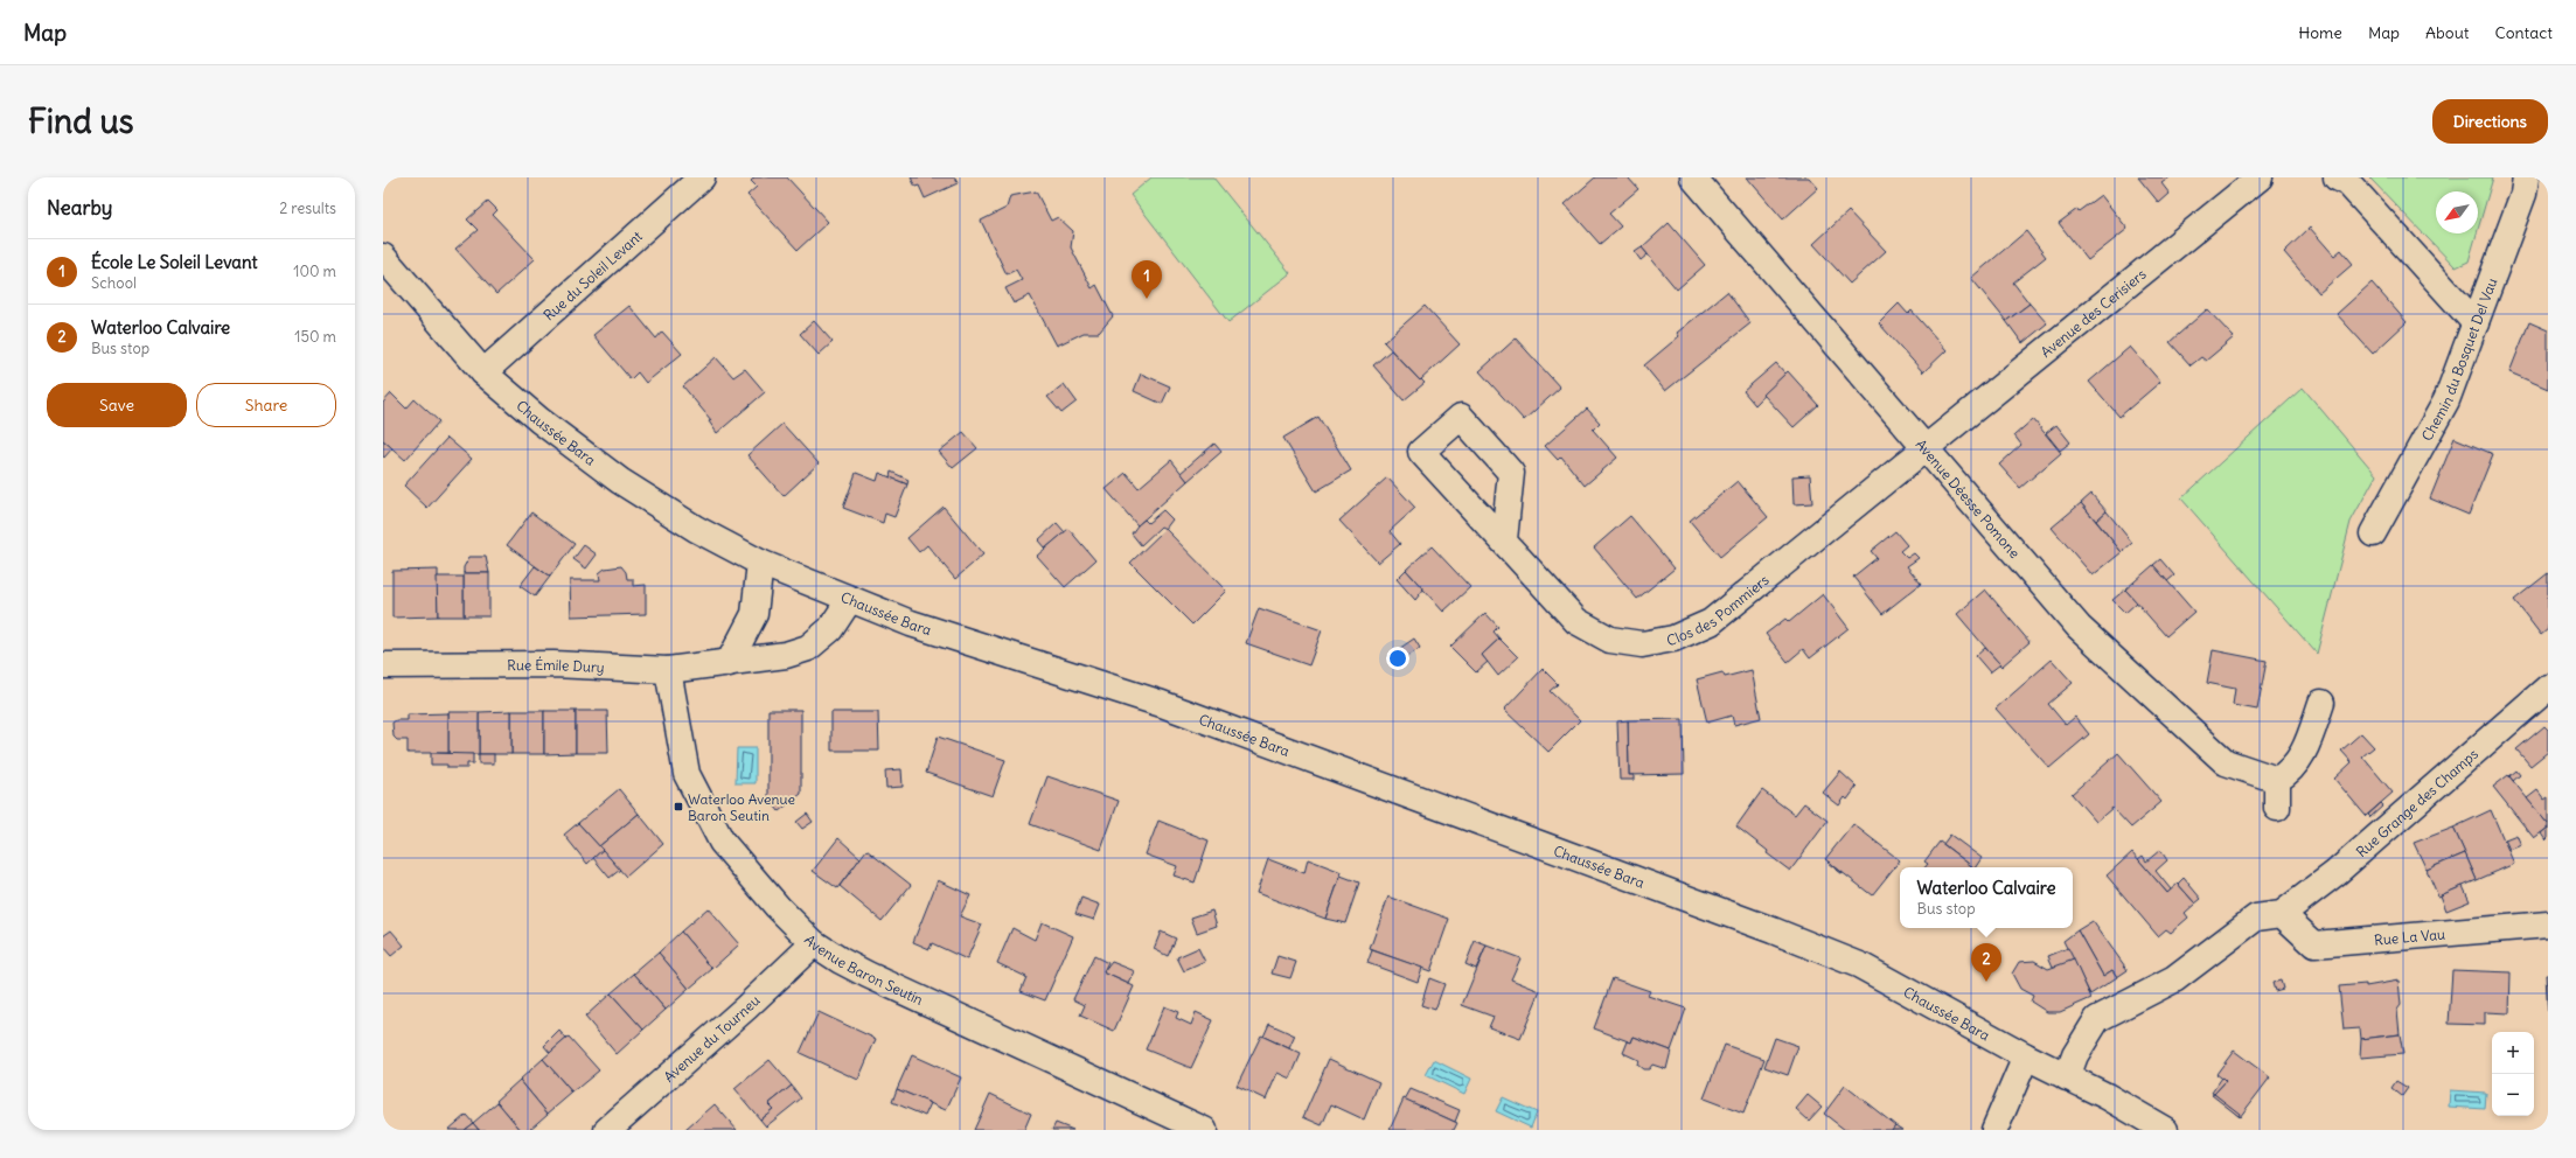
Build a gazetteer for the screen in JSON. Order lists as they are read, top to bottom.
{
  "streets": {
    "street": [
      "Rue du Soleil Levant",
      "Avenue des Cerisiers",
      "Chemin du Bosquet Del Vau",
      "Chaussée Bara",
      "Avenue Déesse Pomone",
      "Clos des Pommiers",
      "Rue Émile Dury",
      "Rue Grange des Champs",
      "Rue La Vau",
      "Avenue Baron Seutin",
      "Avenue du Tourneu"
    ]
  },
  "crossings": [
    ["Rue du Soleil Levant", "Chaussée Bara"],
    ["Avenue des Cerisiers", "Avenue Déesse Pomone"],
    ["Avenue des Cerisiers", "Clos des Pommiers"],
    ["Chaussée Bara", "Rue Émile Dury"],
    ["Avenue Déesse Pomone", "Clos des Pommiers"],
    ["Rue Émile Dury", "Avenue Baron Seutin"],
    ["Rue Grange des Champs", "Rue La Vau"],
    ["Avenue Baron Seutin", "Avenue du Tourneu"]
  ],
  "places": {
    "transit": ["Waterloo Avenue Baron Seutin"]
  },
  "north": "bottom left",
  "page": {
    "header": "Map",
    "nav": [
      "Home",
      "Map",
      "About",
      "Contact"
    ],
    "buttons": [
      "Directions",
      ["Save", "Share"]
    ],
    "title": "Find us",
    "heading": ["Nearby", "2 results"],
    "list": [
      {
        "mark": "1",
        "name": "École Le Soleil Levant",
        "note": "School",
        "value": "100 m"
      },
      {
        "mark": "2",
        "name": "Waterloo Calvaire",
        "note": "Bus stop",
        "value": "150 m"
      }
    ],
    "pins": ["1", "2"],
    "popup": ["Waterloo Calvaire", "Bus stop"],
    "map_buttons": ["+", "−"]
  }
}
